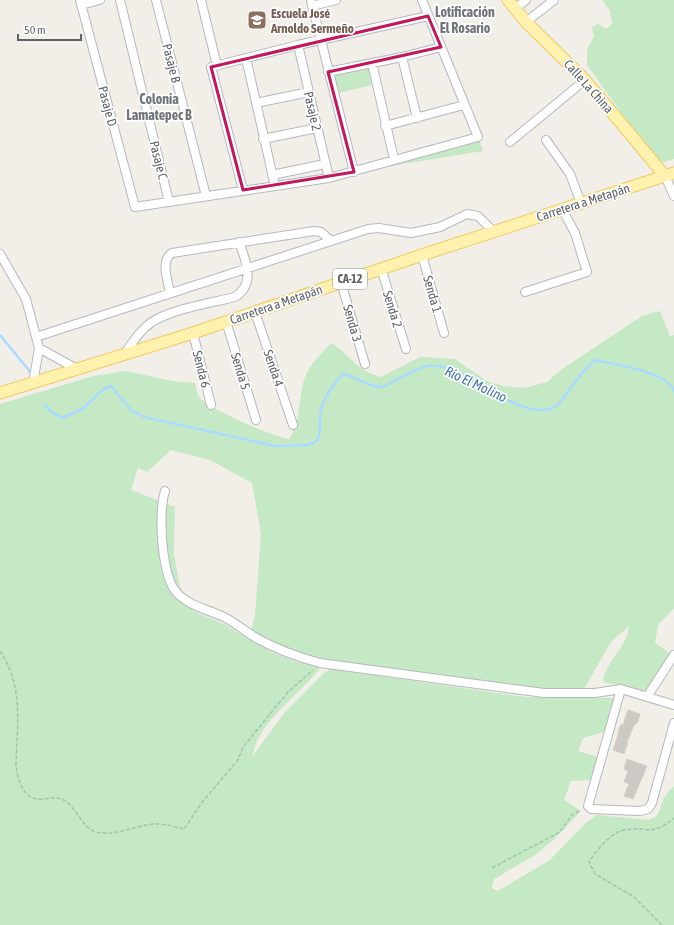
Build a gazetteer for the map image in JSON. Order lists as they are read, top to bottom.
{
  "streets": {
    "main road": ["Calle La China", "Carretera a Metapán", "CA-12"],
    "street": [
      "Pasaje B",
      "Pasaje D",
      "Pasaje 2",
      "Pasaje C",
      "Senda 1",
      "Senda 2",
      "Senda 3",
      "Senda 4",
      "Senda 6",
      "Senda 5"
    ]
  },
  "crossings": [
    ["Calle La China", "Carretera a Metapán"],
    ["Pasaje D", "Pasaje C"],
    ["Carretera a Metapán", "Senda 1"],
    ["Carretera a Metapán", "Senda 2"],
    ["Carretera a Metapán", "Senda 3"],
    ["Carretera a Metapán", "Senda 4"],
    ["Carretera a Metapán", "Senda 6"],
    ["Carretera a Metapán", "Senda 5"]
  ],
  "districts": ["Lotificación El Rosario", "Colonia Lamatepec B"],
  "water": ["Río El Molino"],
  "places": {
    "school or university": ["Escuela José Arnoldo Sermeño"]
  },
  "scale_bar": "50 m"
}
